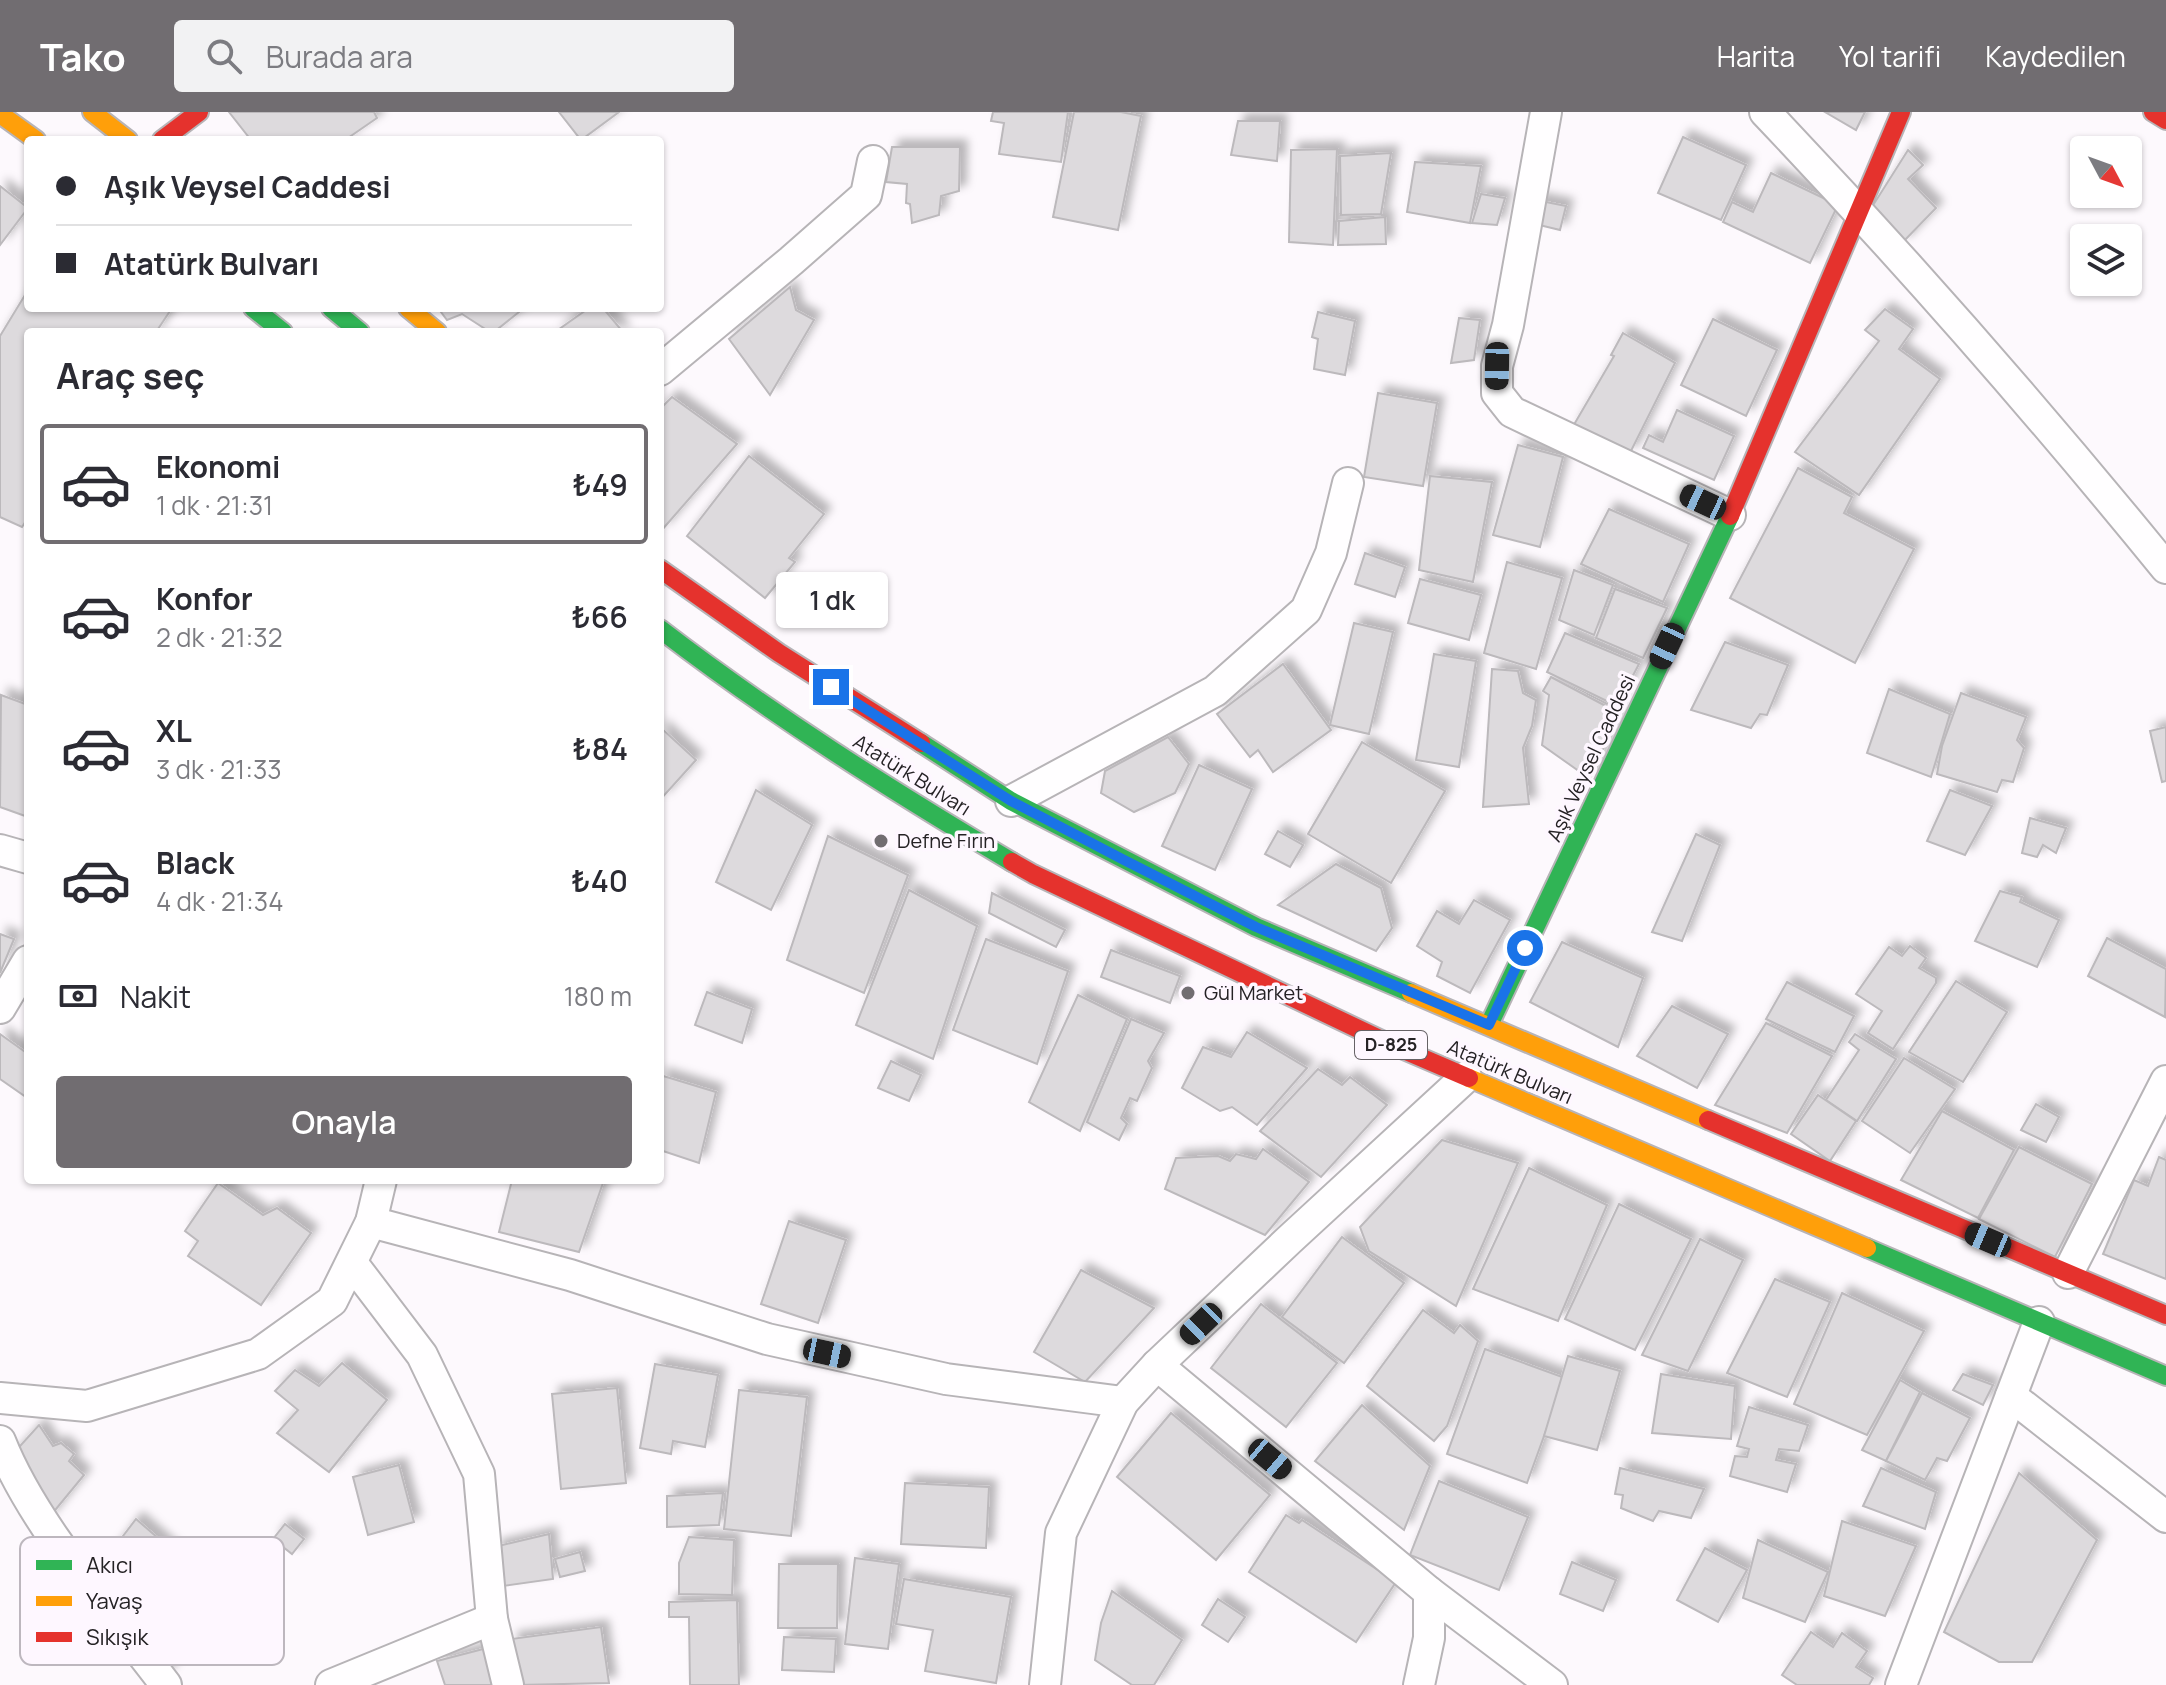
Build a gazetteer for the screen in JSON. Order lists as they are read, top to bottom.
{
  "streets": {
    "main road": ["Aşık Veysel Caddesi", "Atatürk Bulvarı", "D-825"]
  },
  "crossings": [
    ["Aşık Veysel Caddesi", "Atatürk Bulvarı"]
  ],
  "places": ["Defne Fırın", "Gül Market"],
  "legend": ["Akıcı", "Yavaş", "Sıkışık"],
  "north": "bottom right",
  "page": {
    "header": "Tako",
    "search": "Burada ara",
    "nav": ["Harita", "Yol tarifi", "Kaydedilen"],
    "banner": ["Aşık Veysel Caddesi", "Atatürk Bulvarı"],
    "heading": "Araç seç",
    "list": [
      {
        "name": "Ekonomi",
        "note": "1 dk · 21:31",
        "value": "₺49"
      },
      {
        "name": "Konfor",
        "note": "2 dk · 21:32",
        "value": "₺66"
      },
      {
        "name": "XL",
        "note": "3 dk · 21:33",
        "value": "₺84"
      },
      {
        "name": "Black",
        "note": "4 dk · 21:34",
        "value": "₺40"
      }
    ],
    "bubble": "1 dk",
    "pay": ["Nakit", "180 m"],
    "buttons": "Onayla"
  }
}
